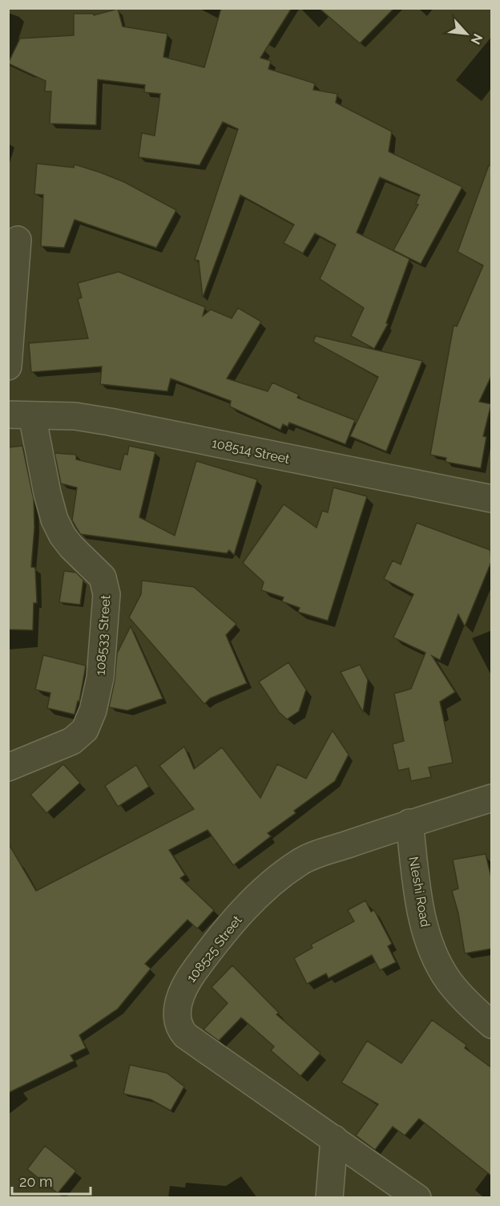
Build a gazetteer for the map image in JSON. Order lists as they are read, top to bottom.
{
  "streets": {
    "street": [
      "108514 Street",
      "108533 Street",
      "Nleshi Road",
      "108525 Street"
    ]
  },
  "crossings": [
    ["108514 Street", "108533 Street"],
    ["Nleshi Road", "108525 Street"]
  ],
  "scale_bar": "20 m",
  "north": "bottom right"
}
